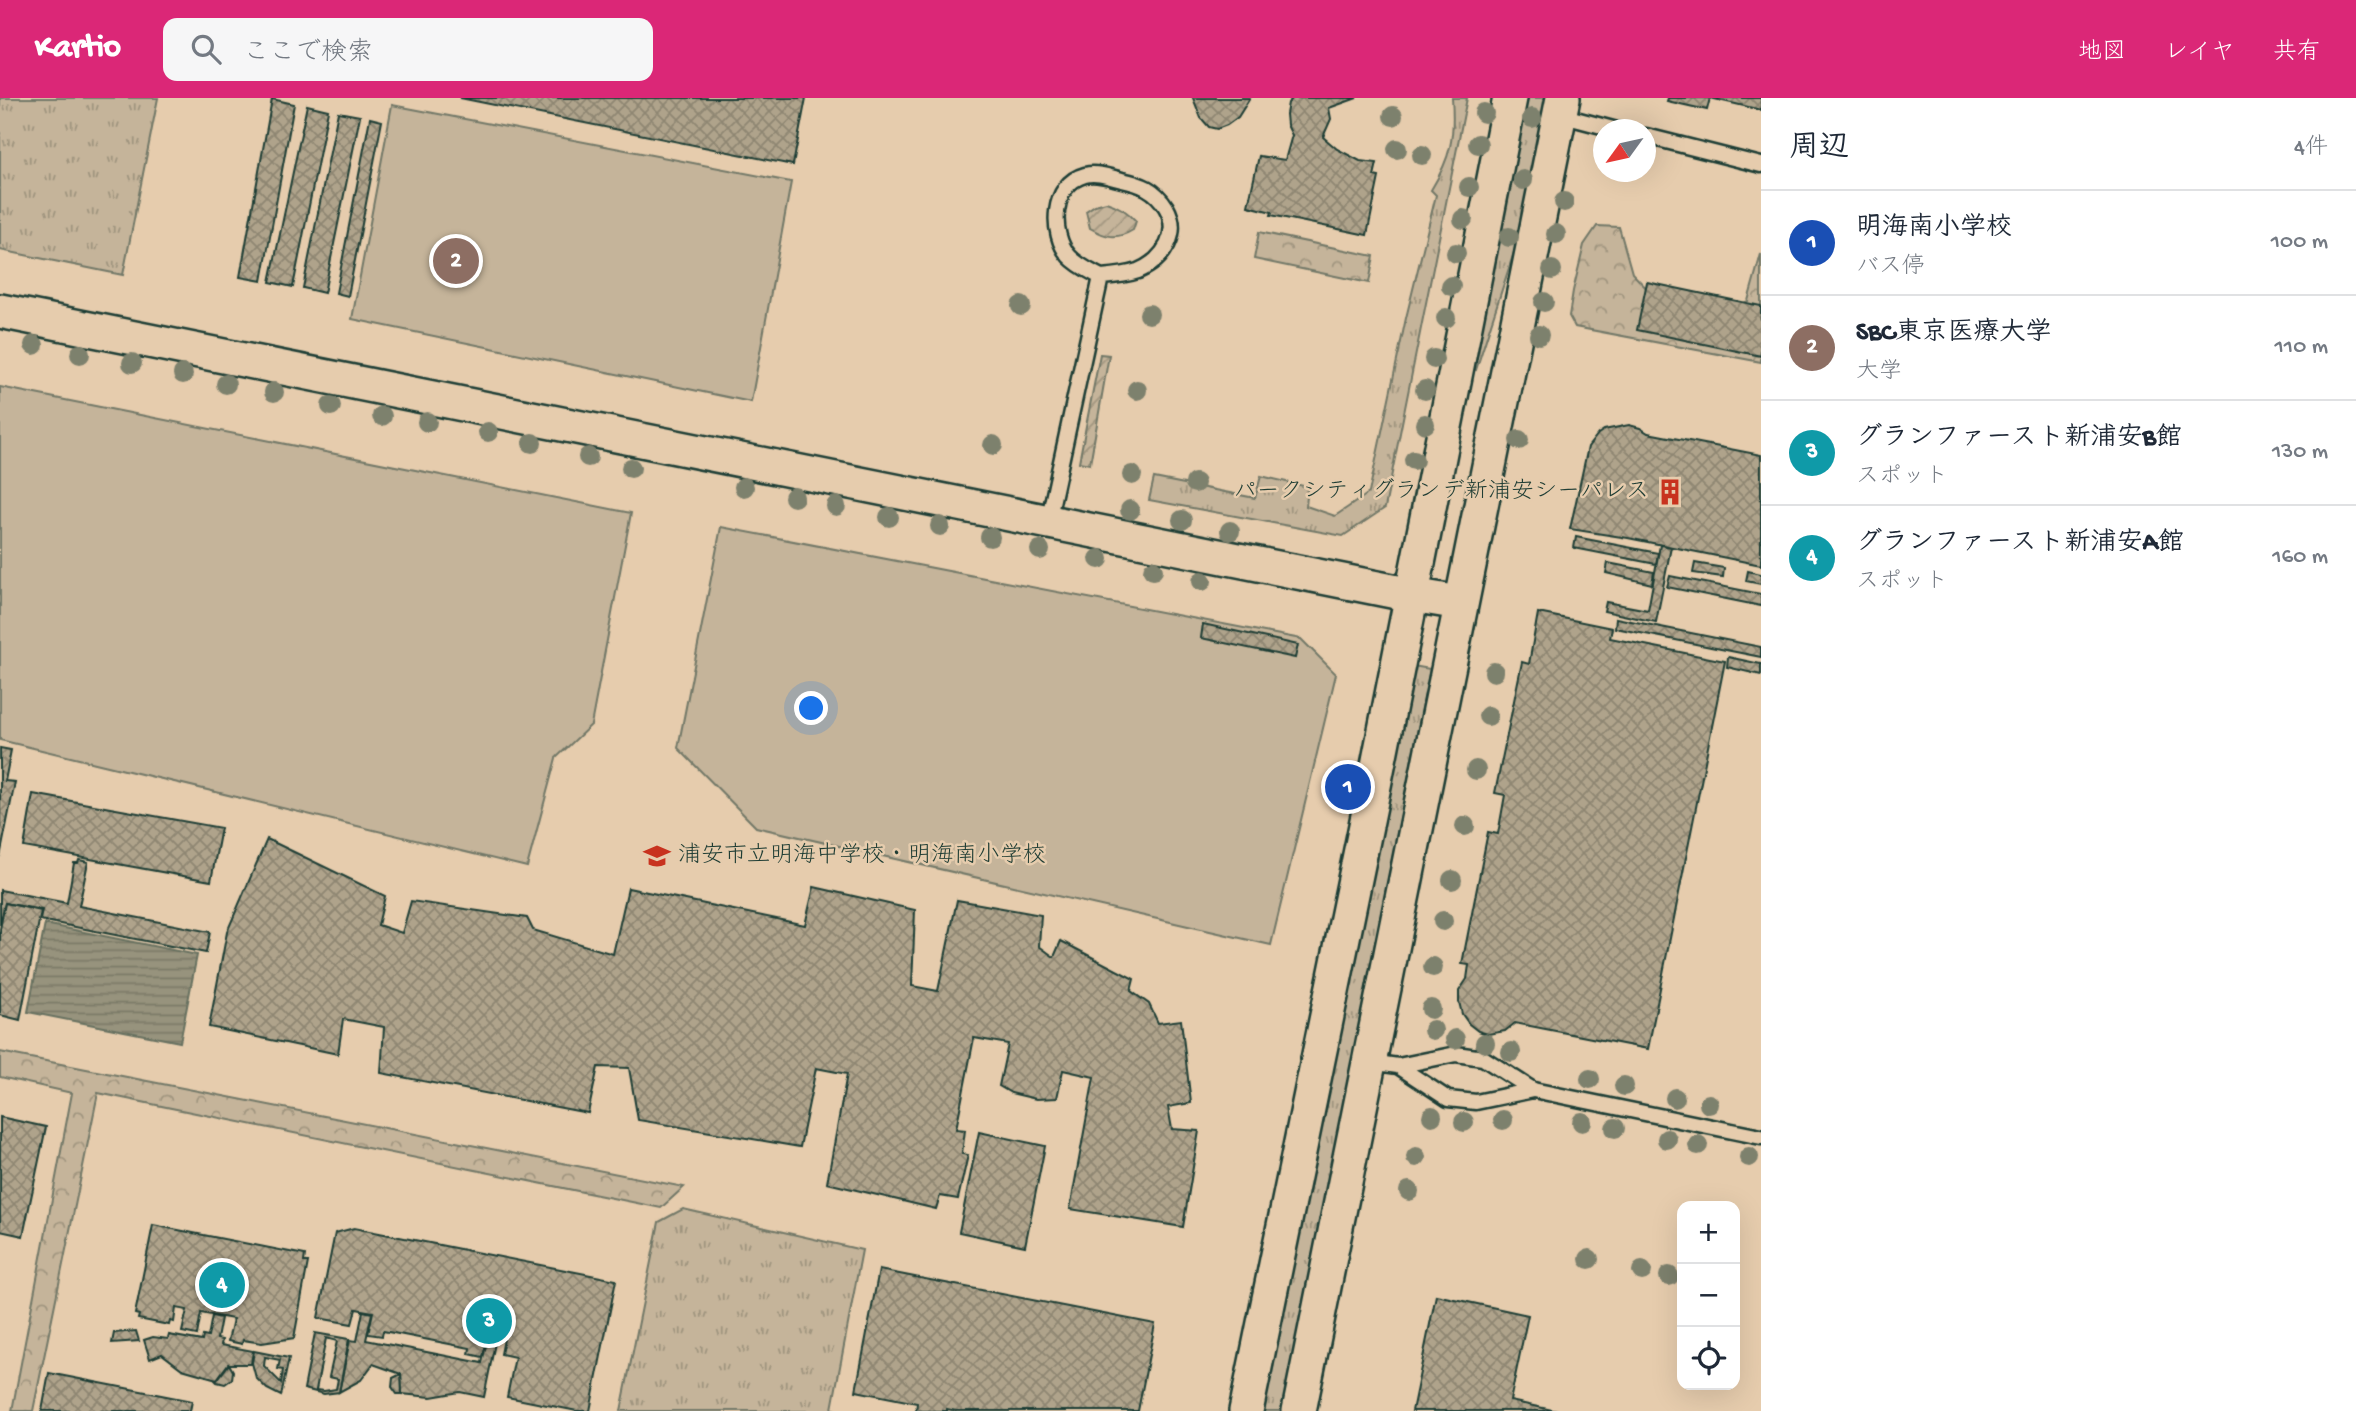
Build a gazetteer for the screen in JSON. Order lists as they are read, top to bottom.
{
  "places": {
    "building": ["パークシティグランデ新浦安シーパレス"],
    "school or university": ["浦安市立明海中学校・明海南小学校"]
  },
  "north": "bottom left",
  "page": {
    "header": "Kartio",
    "search": "ここで検索",
    "nav": ["地図", "レイヤ", "共有"],
    "heading": ["周辺", "4件"],
    "list": [
      {
        "mark": "1",
        "name": "明海南小学校",
        "note": "バス停",
        "value": "100 m"
      },
      {
        "mark": "2",
        "name": "SBC東京医療大学",
        "note": "大学",
        "value": "110 m"
      },
      {
        "mark": "3",
        "name": "グランファースト新浦安B館",
        "note": "スポット",
        "value": "130 m"
      },
      {
        "mark": "4",
        "name": "グランファースト新浦安A館",
        "note": "スポット",
        "value": "160 m"
      }
    ],
    "pins": [
      "2",
      "1",
      "4",
      "3"
    ],
    "map_buttons": ["+", "−"]
  }
}
